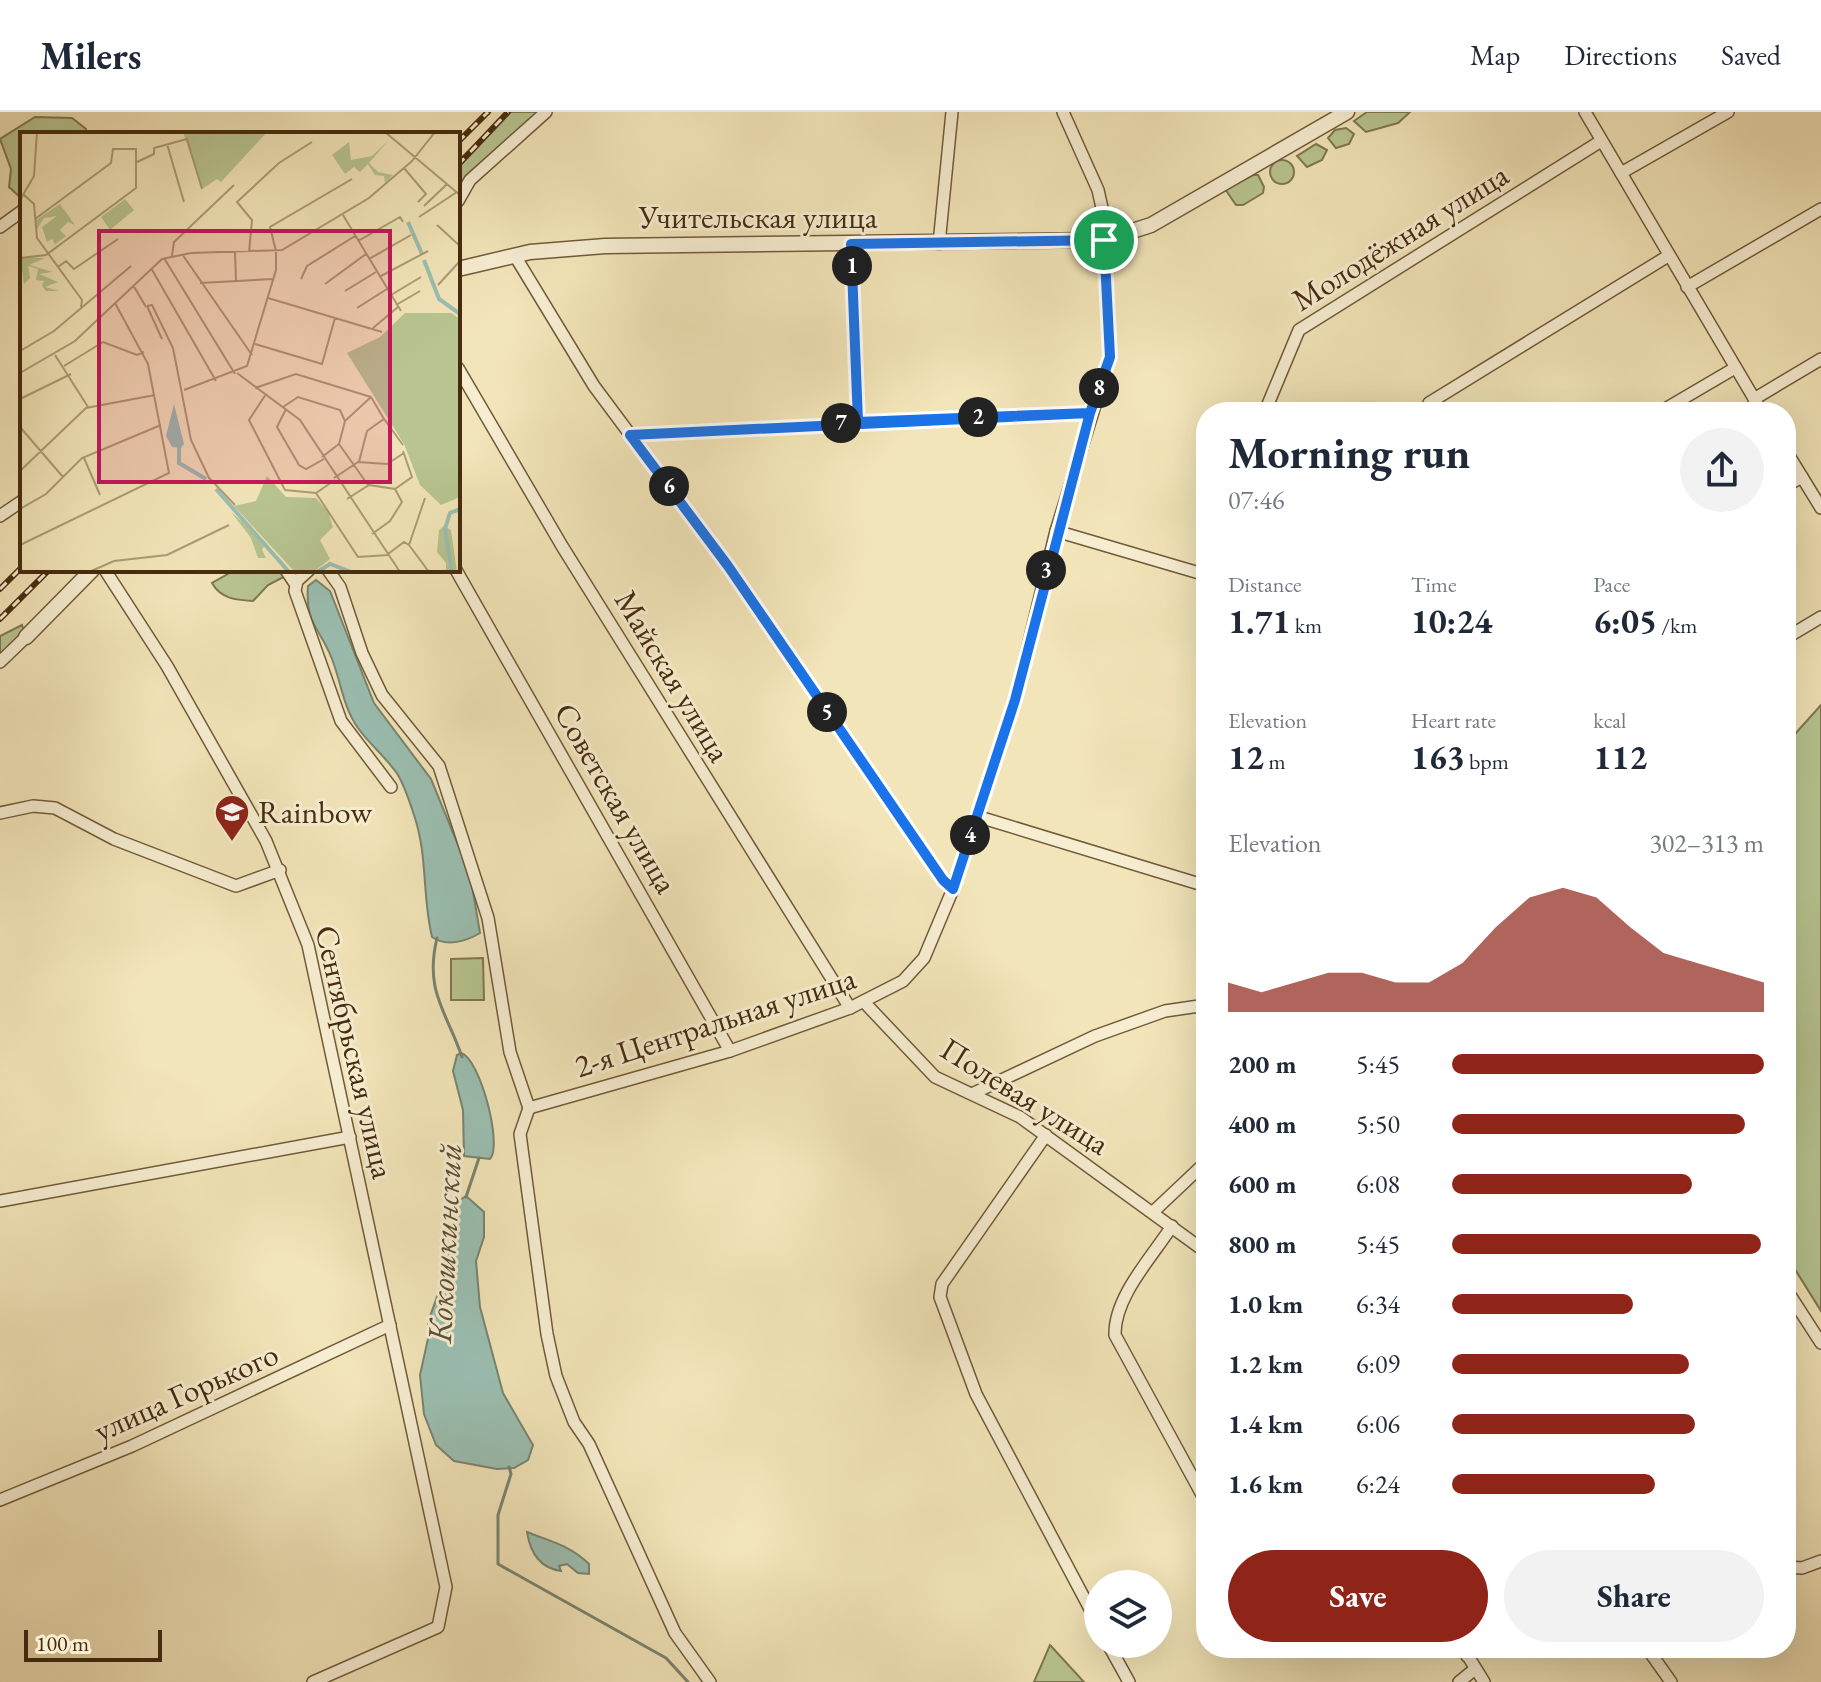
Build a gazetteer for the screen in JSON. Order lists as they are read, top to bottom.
{
  "streets": {
    "street": [
      "Учительская улица",
      "Молодёжная улица",
      "Майская улица",
      "Советская улица",
      "2-я Центральная улица",
      "Сентябрьская улица",
      "Полевая улица",
      "улица Горького"
    ]
  },
  "crossings": [
    ["Учительская улица", "2-я Центральная улица"],
    ["Майская улица", "2-я Центральная улица"],
    ["Советская улица", "2-я Центральная улица"],
    ["2-я Центральная улица", "Полевая улица"],
    ["Сентябрьская улица", "улица Горького"]
  ],
  "water": ["Кокошкинский"],
  "places": {
    "school or university": ["Rainbow"]
  },
  "scale_bar": "100 m",
  "page": {
    "header": "Milers",
    "nav": ["Map", "Directions", "Saved"],
    "pins": [
      "1",
      "8",
      "2",
      "7",
      "6",
      "3",
      "5",
      "4"
    ],
    "heading": ["Morning run", "07:46"],
    "stats": [
      ["Distance", "1.71 km"],
      ["Time", "10:24"],
      ["Pace", "6:05 /km"],
      ["Elevation", "12 m"],
      ["Heart rate", "163 bpm"],
      ["kcal", "112"]
    ],
    "chart": ["Elevation", "302–313 m"],
    "list": [
      {
        "name": "200 m",
        "note": "5:45"
      },
      {
        "name": "400 m",
        "note": "5:50"
      },
      {
        "name": "600 m",
        "note": "6:08"
      },
      {
        "name": "800 m",
        "note": "5:45"
      },
      {
        "name": "1.0 km",
        "note": "6:34"
      },
      {
        "name": "1.2 km",
        "note": "6:09"
      },
      {
        "name": "1.4 km",
        "note": "6:06"
      },
      {
        "name": "1.6 km",
        "note": "6:24"
      }
    ],
    "buttons": ["Save", "Share"],
    "scale": "100 m"
  }
}
